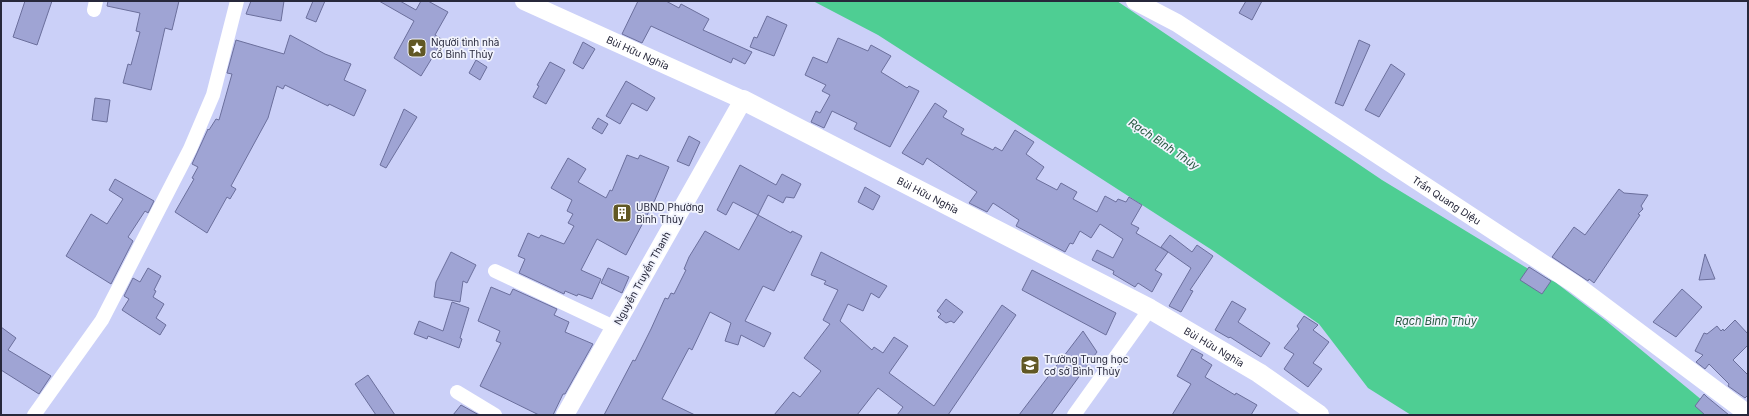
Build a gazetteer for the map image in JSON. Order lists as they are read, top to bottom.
{
  "streets": {
    "main road": ["Bùi Hữu Nghĩa"],
    "street": ["Trần Quang Diệu", "Nguyễn Truyền Thanh"]
  },
  "crossings": [
    ["Bùi Hữu Nghĩa", "Nguyễn Truyền Thanh"]
  ],
  "water": ["Rạch Bình Thủy"],
  "places": {
    "place": ["Người tình nhà cổ Bình Thủy"],
    "building": ["UBND Phường Bình Thủy"],
    "school or university": ["Trường Trung học cơ sở Bình Thủy"]
  }
}
